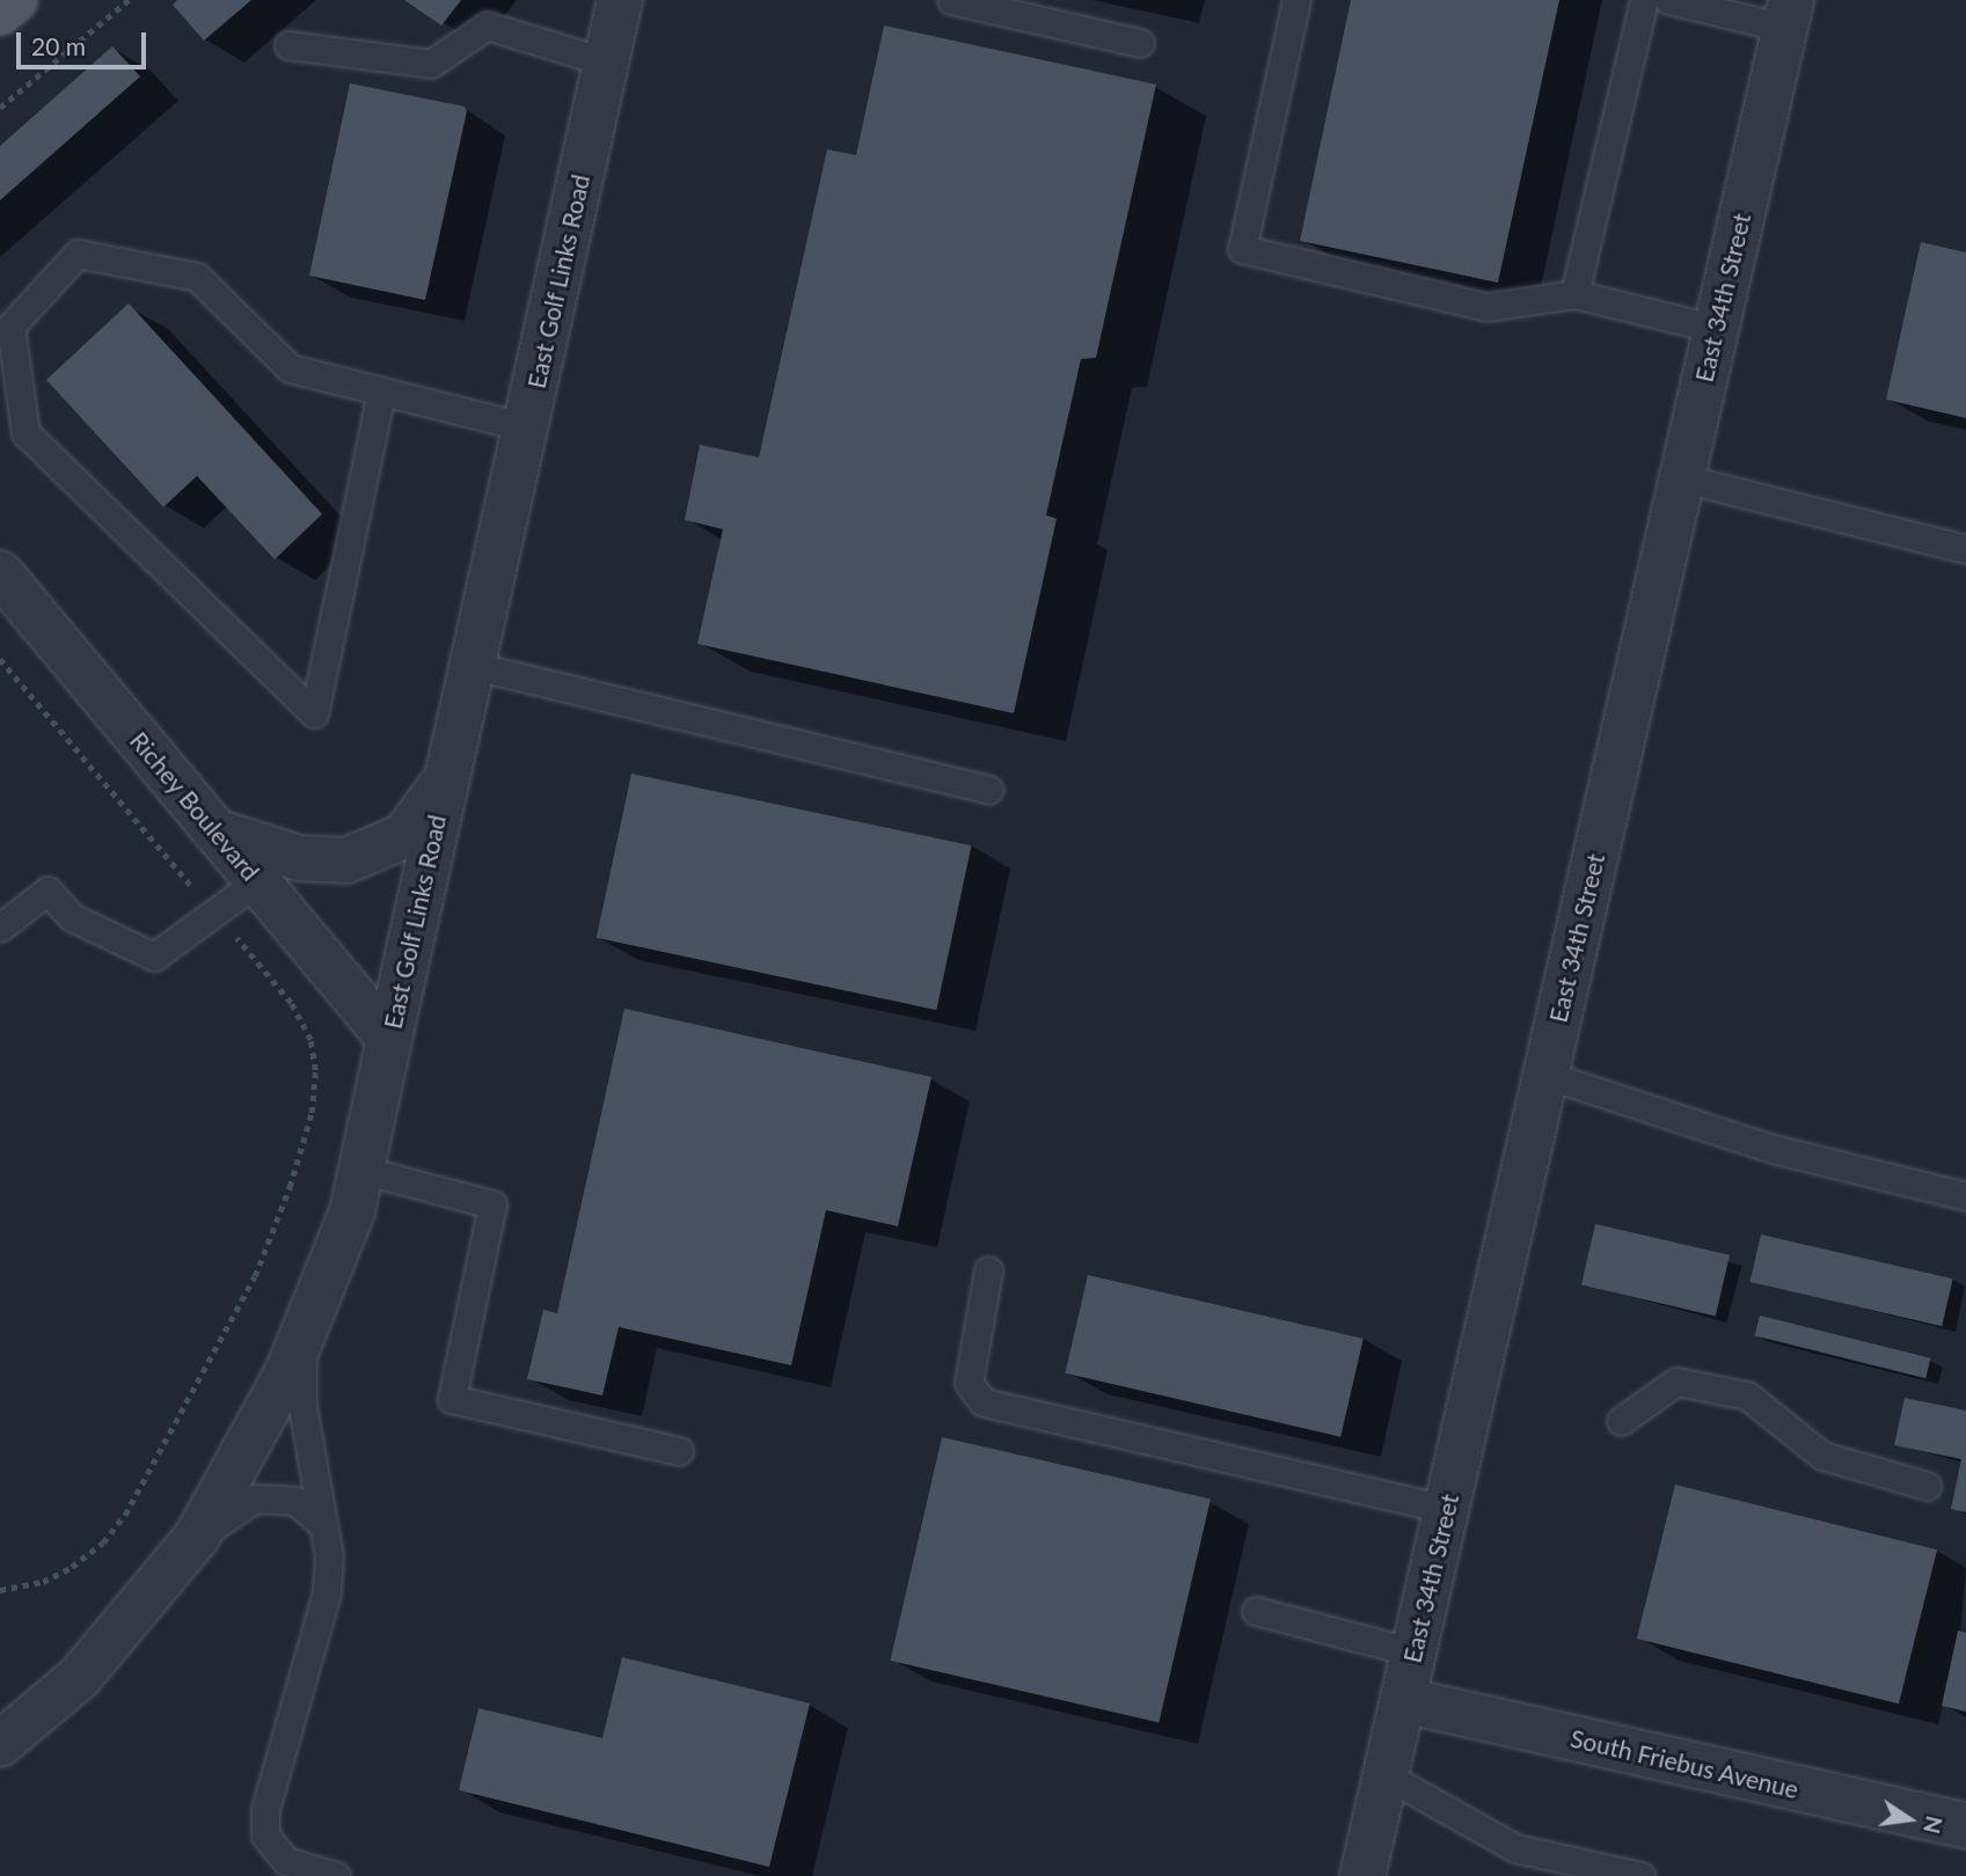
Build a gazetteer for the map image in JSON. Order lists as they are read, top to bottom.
{
  "streets": {
    "street": [
      "East Golf Links Road",
      "East 34th Street",
      "Richey Boulevard",
      "South Friebus Avenue"
    ]
  },
  "crossings": [
    ["East Golf Links Road", "Richey Boulevard"],
    ["East 34th Street", "South Friebus Avenue"]
  ],
  "scale_bar": "20 m",
  "north": "right"
}
